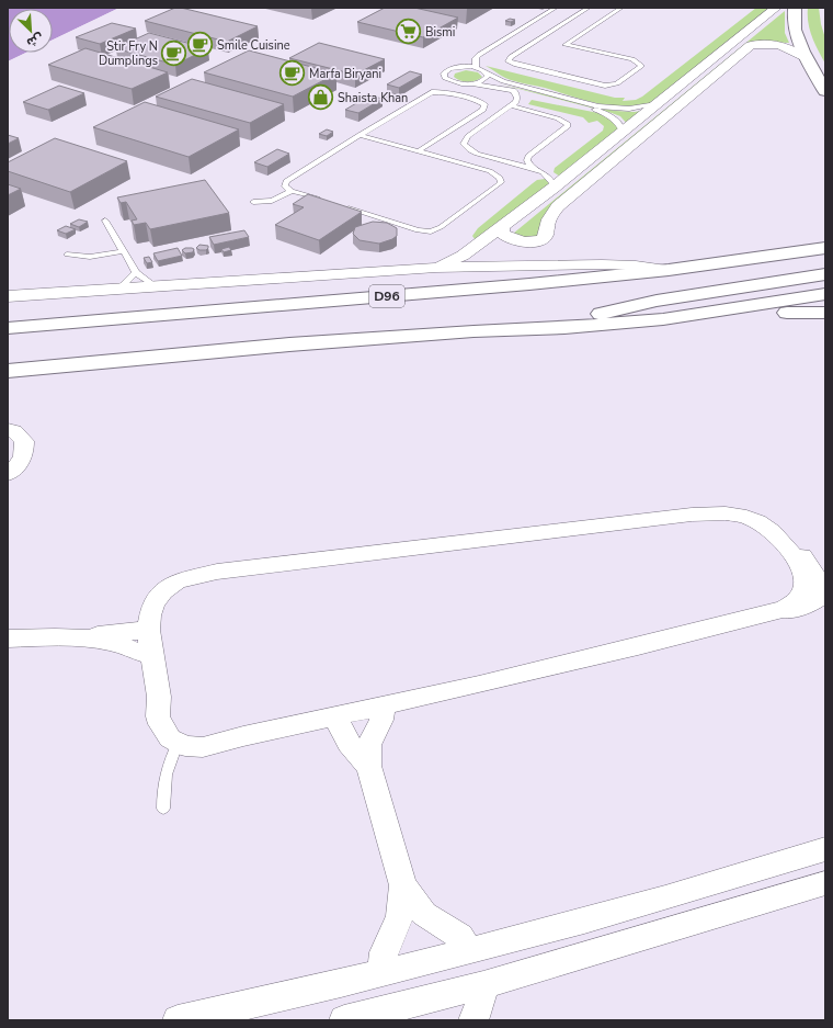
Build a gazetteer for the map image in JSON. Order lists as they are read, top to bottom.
{
  "streets": {
    "main road": ["D96"]
  },
  "places": {
    "supermarket": ["Bismi"],
    "cafe": ["Smile Cuisine", "Stir Fry N Dumplings", "Marfa Biryani"],
    "shop": ["Shaista Khan"]
  },
  "north": "bottom right"
}
